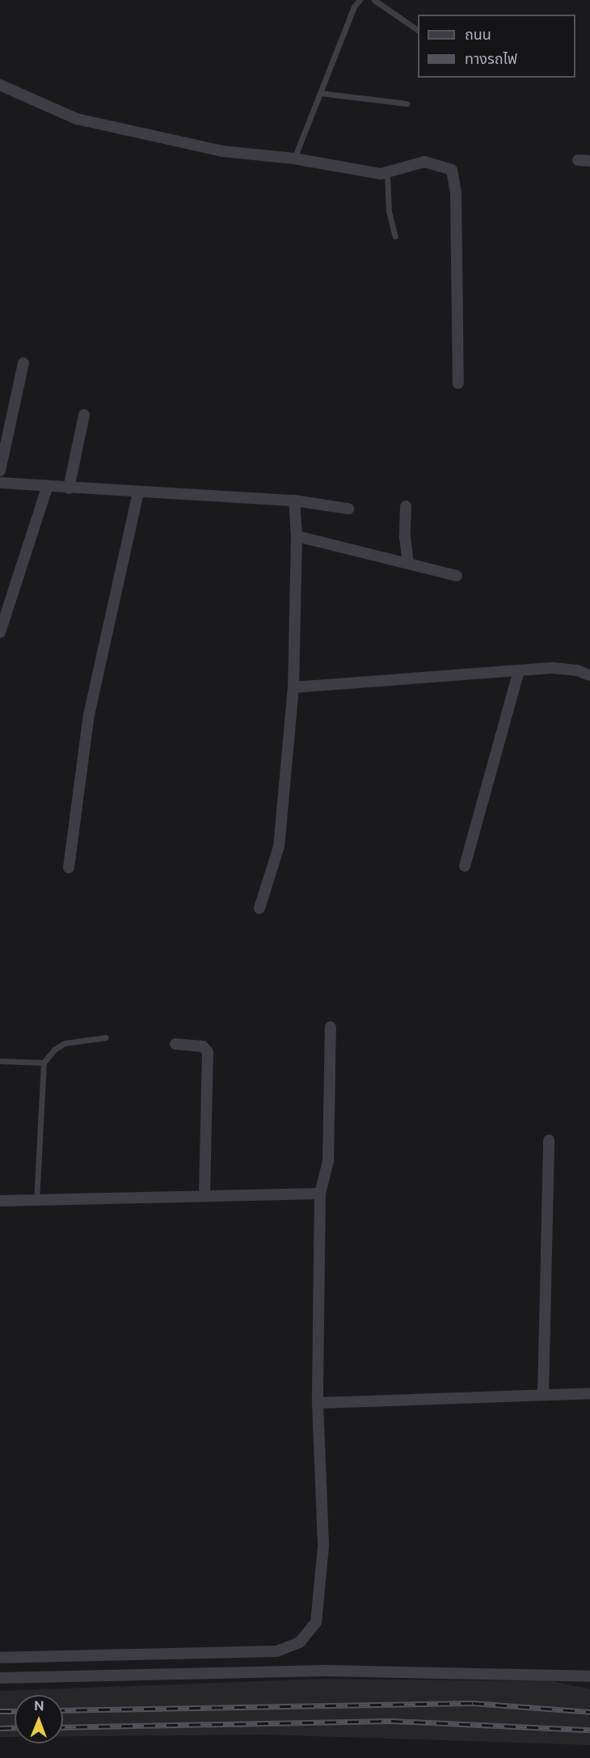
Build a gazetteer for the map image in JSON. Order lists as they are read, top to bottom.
{
  "legend": ["ถนน", "ทางรถไฟ"],
  "north": "top"
}
